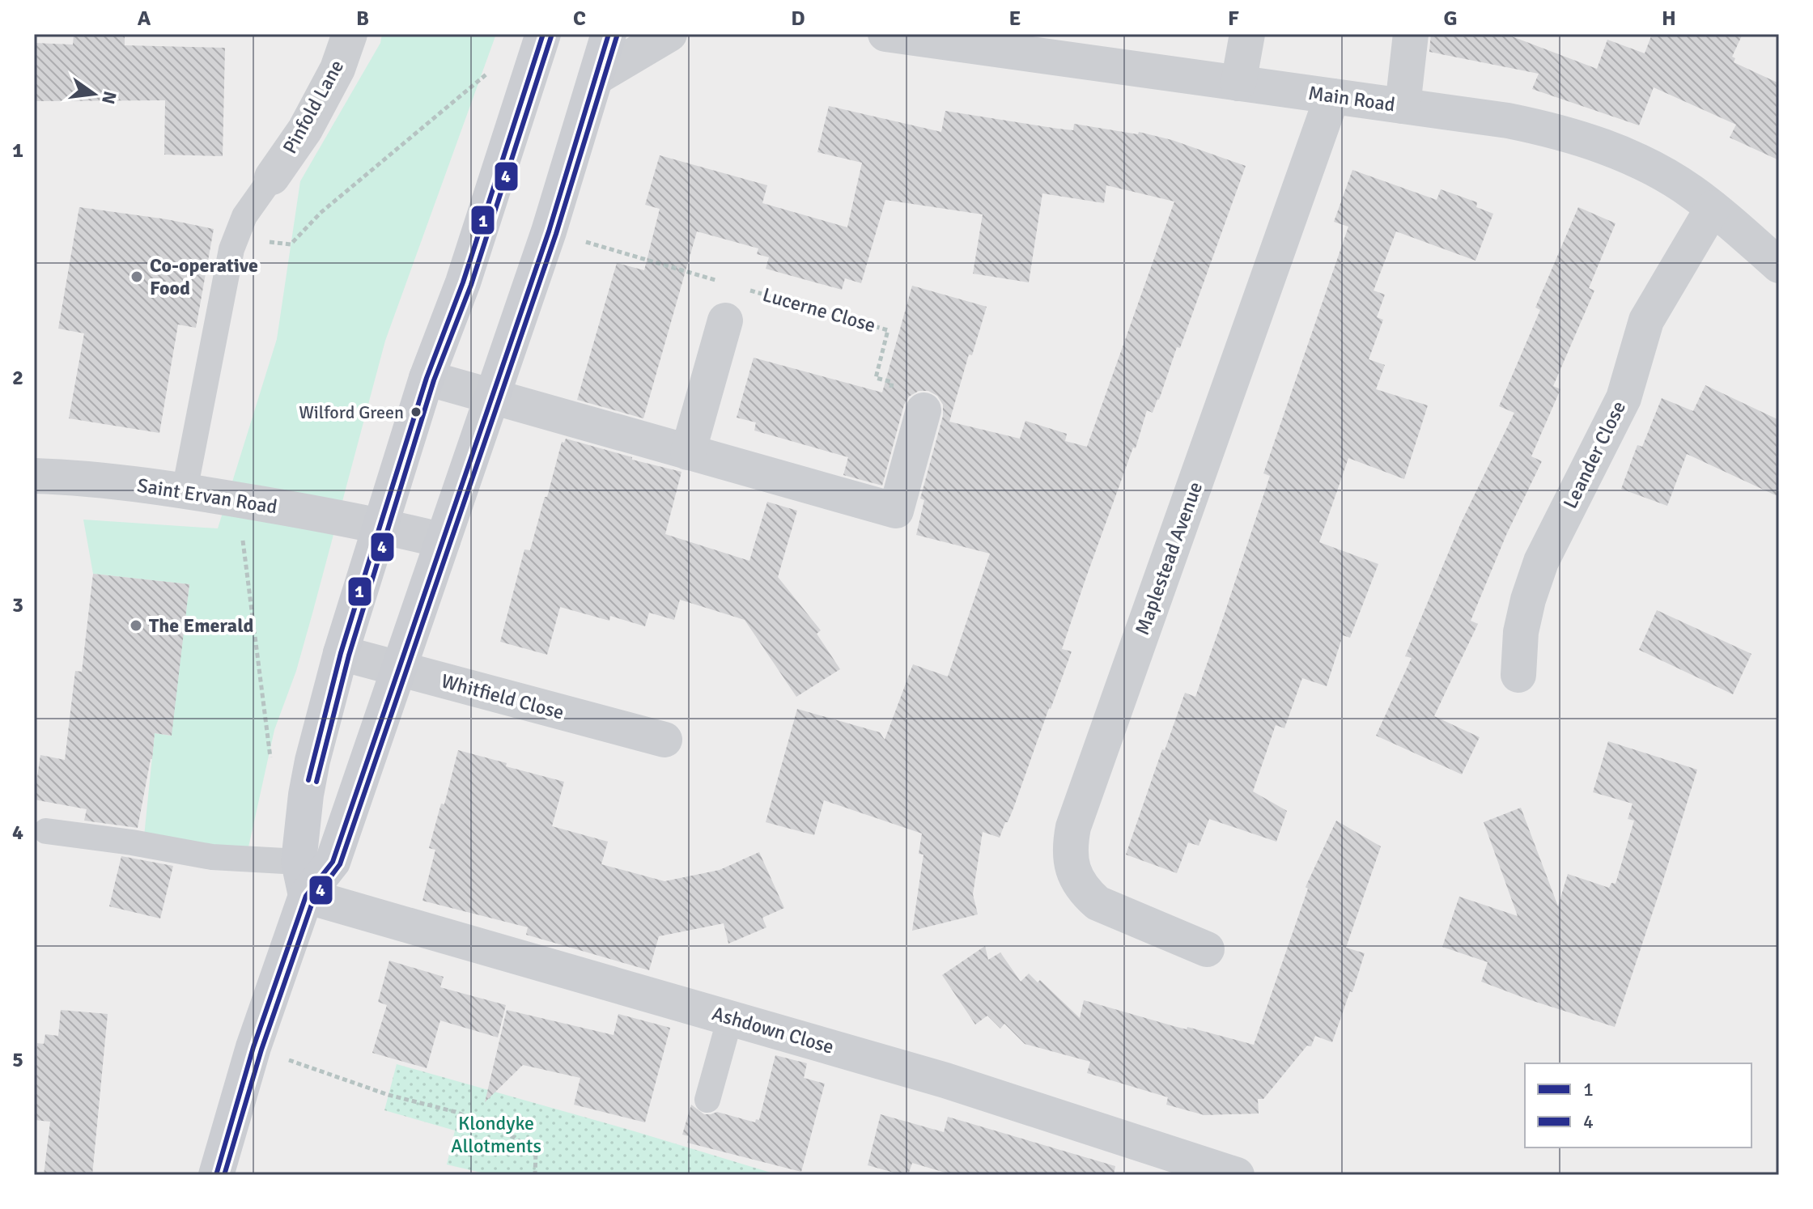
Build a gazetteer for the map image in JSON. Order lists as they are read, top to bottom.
{
  "streets": {
    "street": [
      "Main Road",
      "Pinfold Lane",
      "Leander Close",
      "Saint Ervan Road",
      "Maplestead Avenue",
      "Whitfield Close",
      "Ashdown Close"
    ],
    "path": ["Lucerne Close"]
  },
  "crossings": [
    ["Main Road", "Leander Close"],
    ["Main Road", "Maplestead Avenue"]
  ],
  "parks": ["Klondyke Allotments"],
  "places": ["Co-operative Food", "Wilford Green", "The Emerald"],
  "lines": ["transit line 1", "transit line 4"],
  "legend": ["1", "4"],
  "north": "right",
  "grid": {
    "columns": [
      "A",
      "B",
      "C",
      "D",
      "E",
      "F",
      "G",
      "H"
    ],
    "rows": [
      "1",
      "2",
      "3",
      "4",
      "5"
    ]
  }
}
